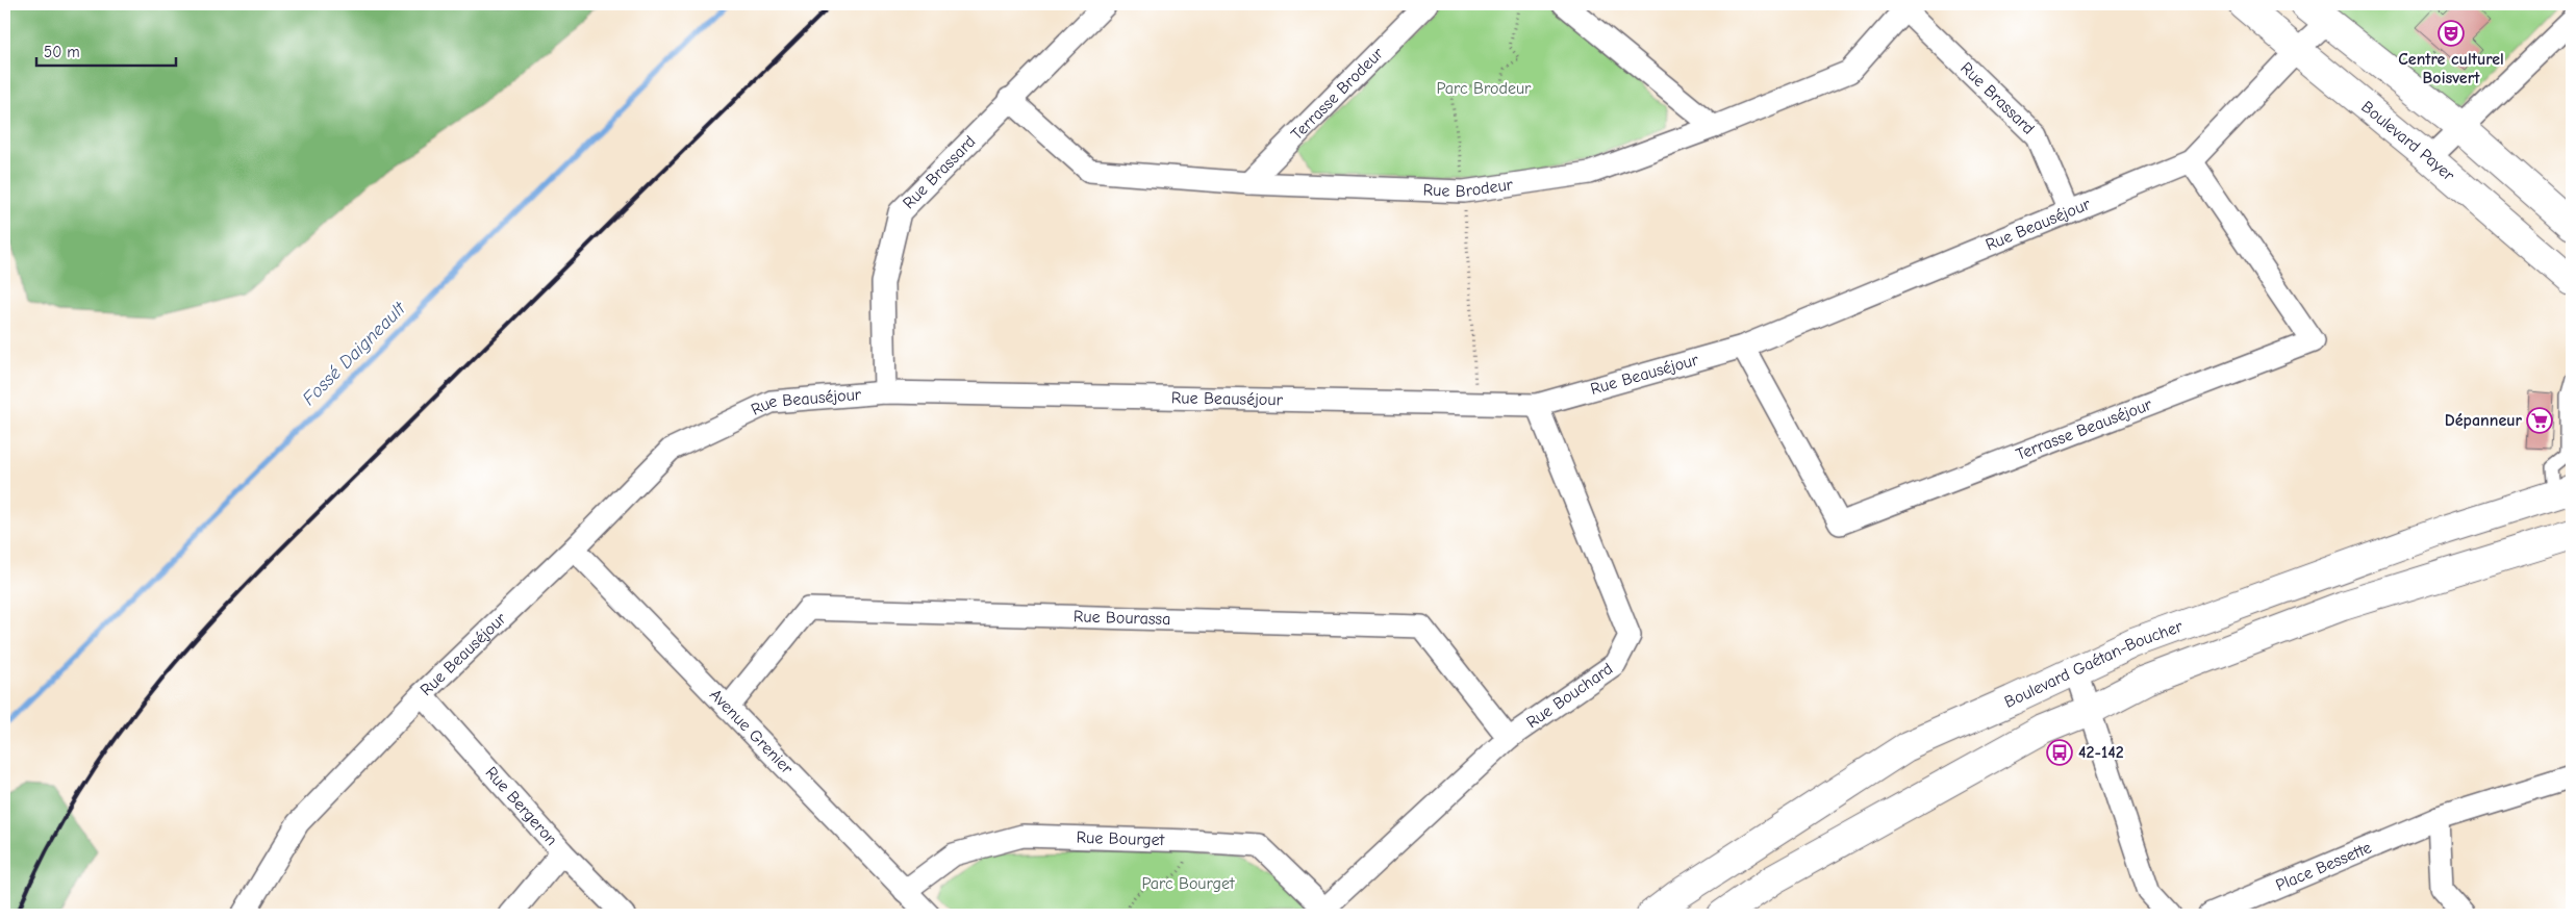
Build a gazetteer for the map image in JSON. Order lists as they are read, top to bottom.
{
  "streets": {
    "main road": ["Boulevard Payer", "Boulevard Gaétan-Boucher"],
    "street": [
      "Terrasse Brodeur",
      "Rue Brassard",
      "Rue Brodeur",
      "Rue Beauséjour",
      "Terrasse Beauséjour",
      "Rue Bourassa",
      "Rue Bouchard",
      "Avenue Grenier",
      "Rue Bergeron",
      "Rue Bourget",
      "Place Bessette"
    ]
  },
  "crossings": [
    ["Terrasse Brodeur", "Rue Brodeur"],
    ["Rue Brassard", "Rue Brodeur"],
    ["Rue Brassard", "Rue Beauséjour"],
    ["Boulevard Payer", "Rue Beauséjour"],
    ["Rue Beauséjour", "Terrasse Beauséjour"],
    ["Rue Beauséjour", "Rue Bouchard"],
    ["Rue Beauséjour", "Avenue Grenier"],
    ["Rue Beauséjour", "Rue Bergeron"],
    ["Rue Bourassa", "Rue Bouchard"],
    ["Rue Bourassa", "Avenue Grenier"],
    ["Rue Bouchard", "Rue Bourget"],
    ["Avenue Grenier", "Rue Bourget"]
  ],
  "water": ["Fossé Daigneault"],
  "parks": ["Parc Brodeur", "Parc Bourget"],
  "places": {
    "theatre": ["Centre culturel Boisvert"],
    "supermarket": ["Dépanneur"],
    "bus stop": ["42-142"]
  },
  "scale_bar": "50 m"
}
